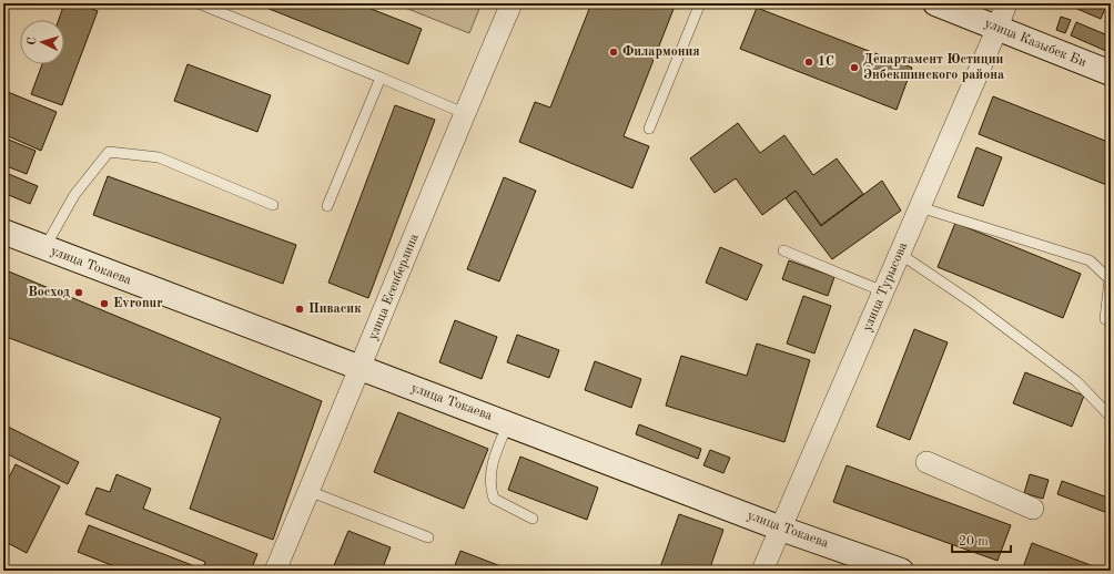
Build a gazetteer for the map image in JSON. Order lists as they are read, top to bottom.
{
  "streets": {
    "street": [
      "улица Казыбек Би",
      "улица Токаева",
      "улица Есенберлина",
      "улица Турысова"
    ]
  },
  "crossings": [
    ["улица Казыбек Би", "улица Турысова"],
    ["улица Токаева", "улица Есенберлина"],
    ["улица Токаева", "улица Турысова"]
  ],
  "places": [
    "Филармония",
    "1C",
    "Департамент Юстиции Энбекшинского района",
    "Восход",
    "Evronur",
    "Пивасик"
  ],
  "scale_bar": "20 m",
  "north": "left"
}
